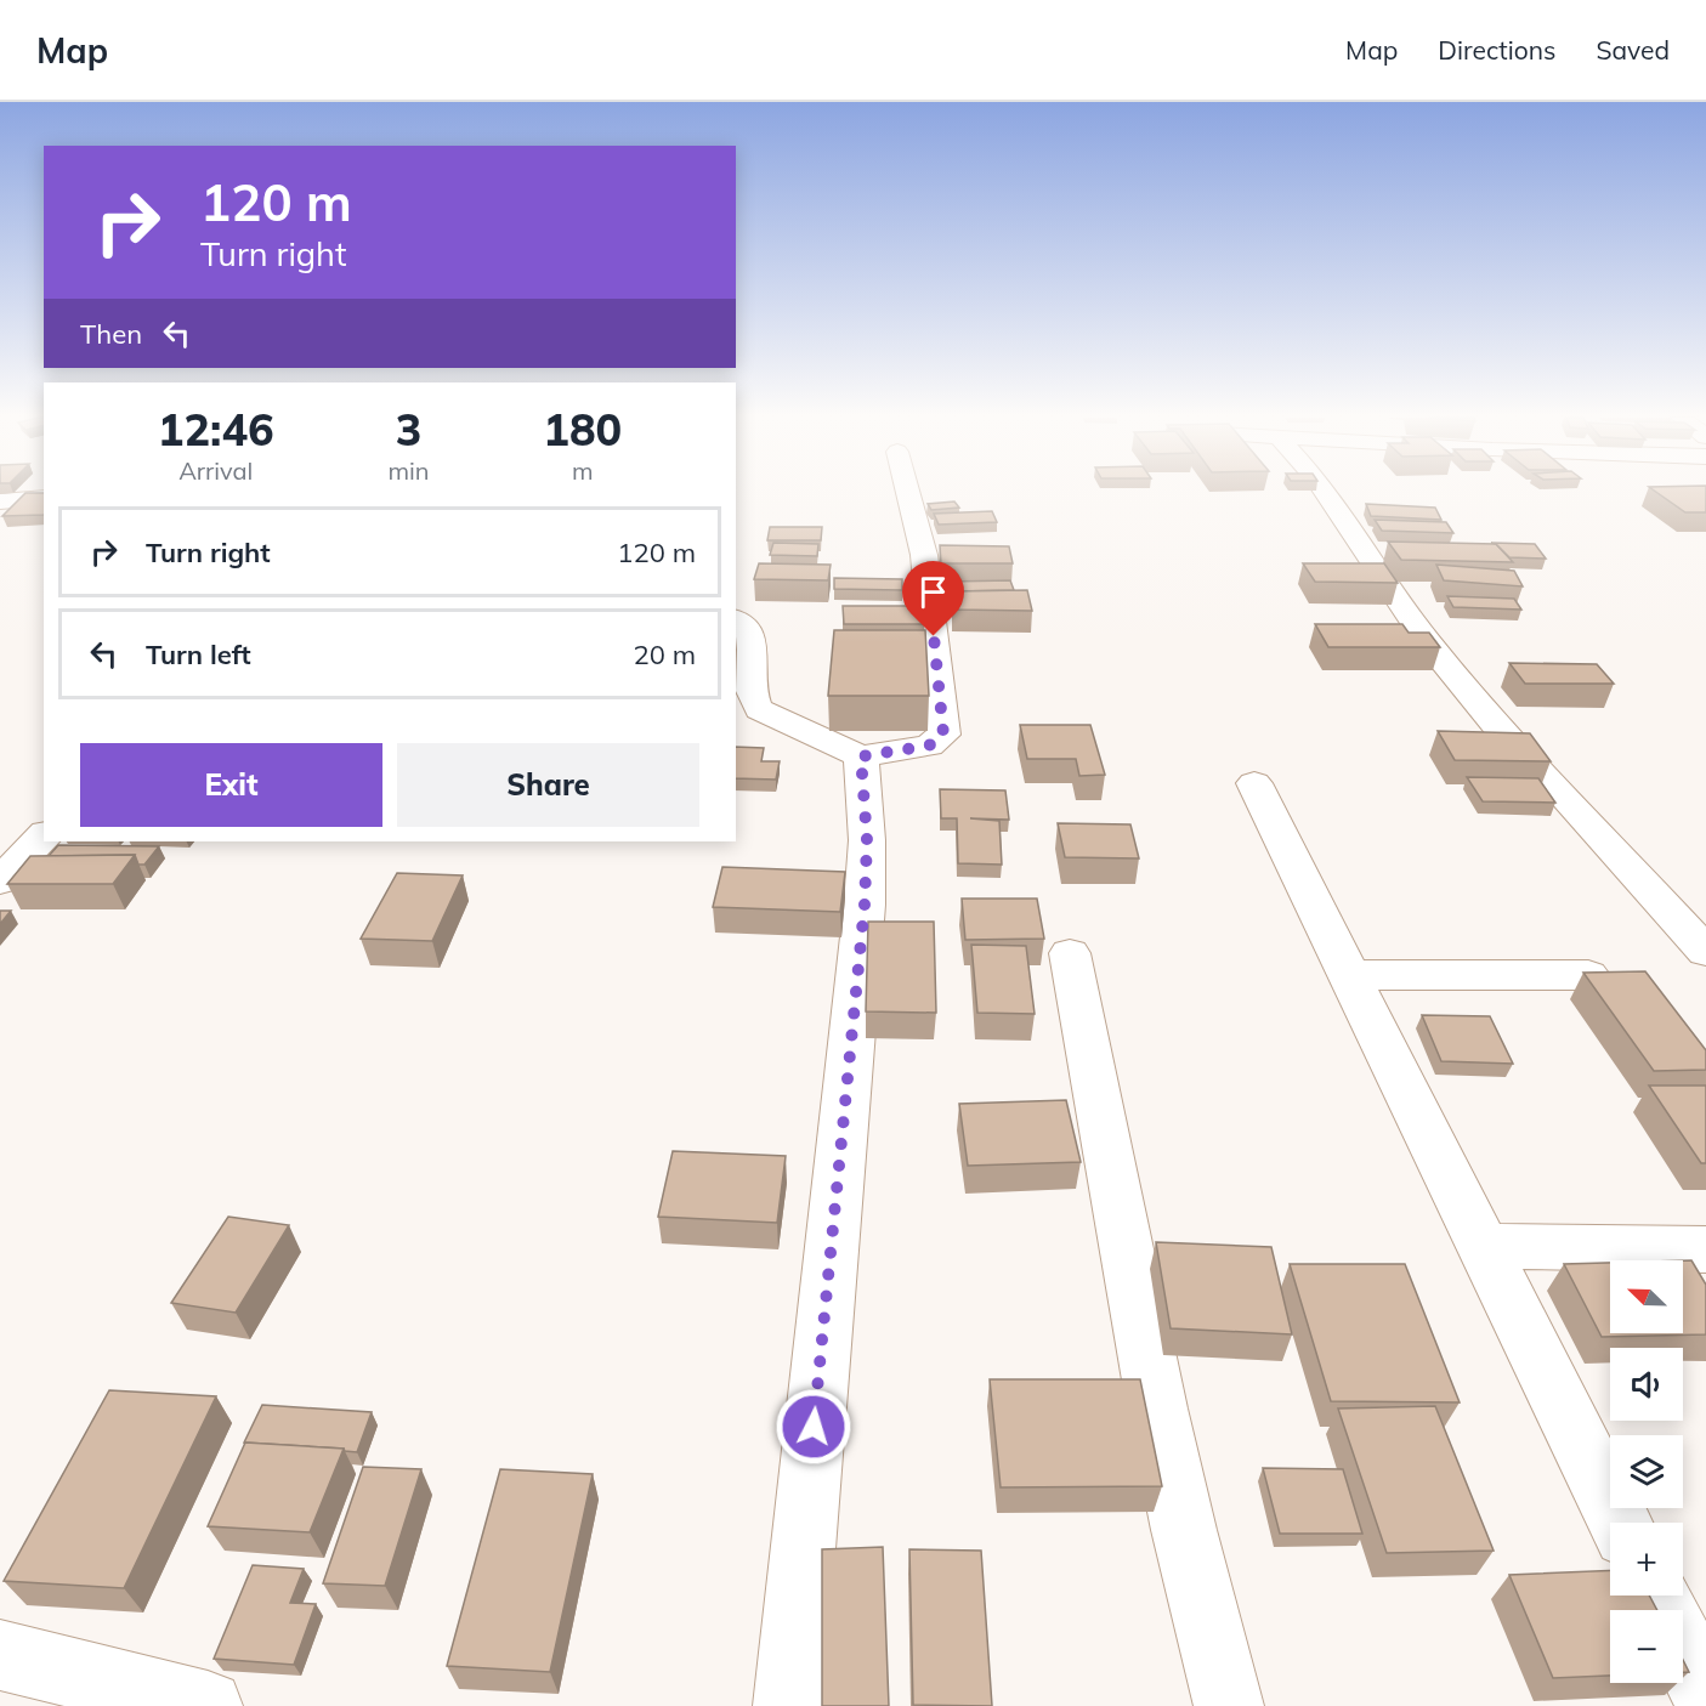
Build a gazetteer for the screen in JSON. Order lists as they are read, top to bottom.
{
  "north": "top left",
  "page": {
    "header": "Map",
    "nav": ["Map", "Directions", "Saved"],
    "turn": ["120 m", "Turn right"],
    "then": "Then",
    "eta": [
      "12:46",
      "Arrival",
      "3",
      "min",
      "180",
      "m"
    ],
    "list": [
      {
        "name": "Turn right",
        "value": "120 m"
      },
      {
        "name": "Turn left",
        "value": "20 m"
      }
    ],
    "buttons": ["Exit", "Share"],
    "map_buttons": ["+", "−"]
  }
}
